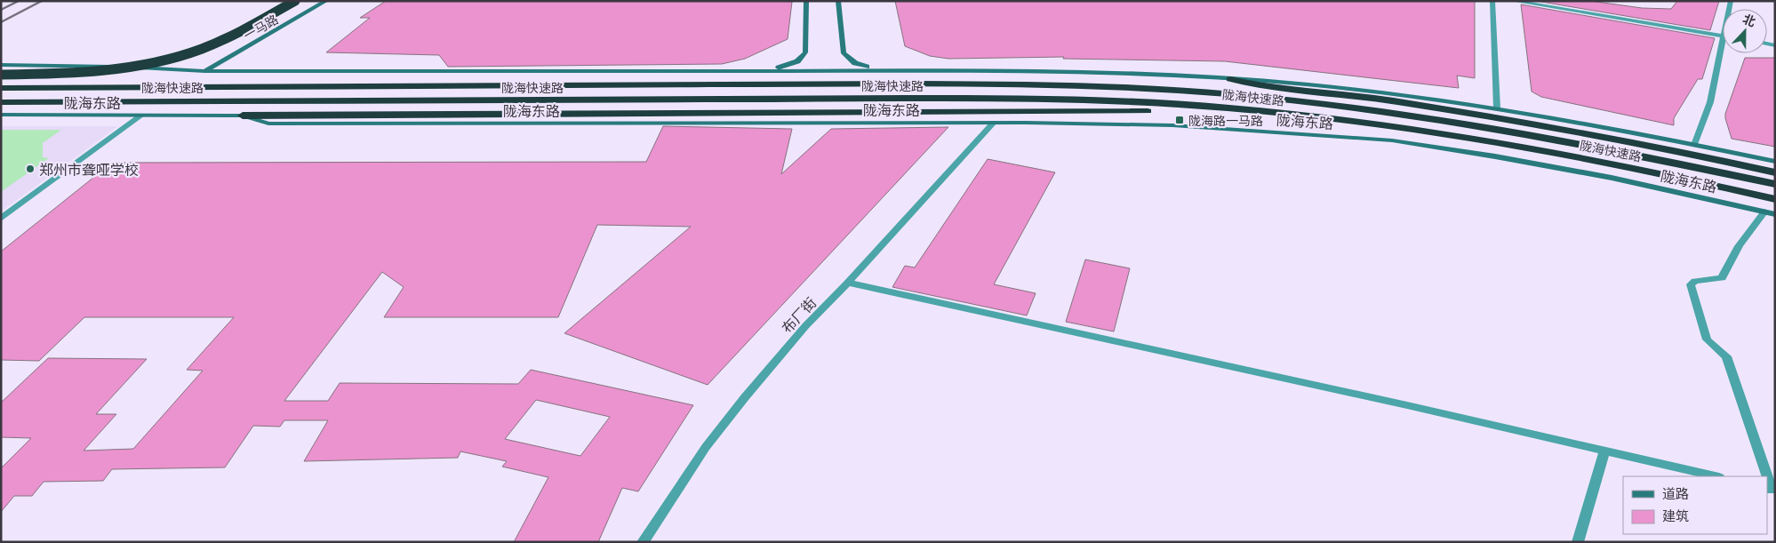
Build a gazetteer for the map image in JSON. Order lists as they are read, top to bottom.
{
  "streets": {
    "highway": ["陇海快速路"],
    "street": ["一马路", "陇海东路", "布厂街"]
  },
  "crossings": [
    ["陇海东路", "布厂街"]
  ],
  "places": {
    "transit": ["陇海路一马路"],
    "other": ["郑州市聋哑学校"]
  },
  "legend": ["道路", "建筑"],
  "north": "top"
}
